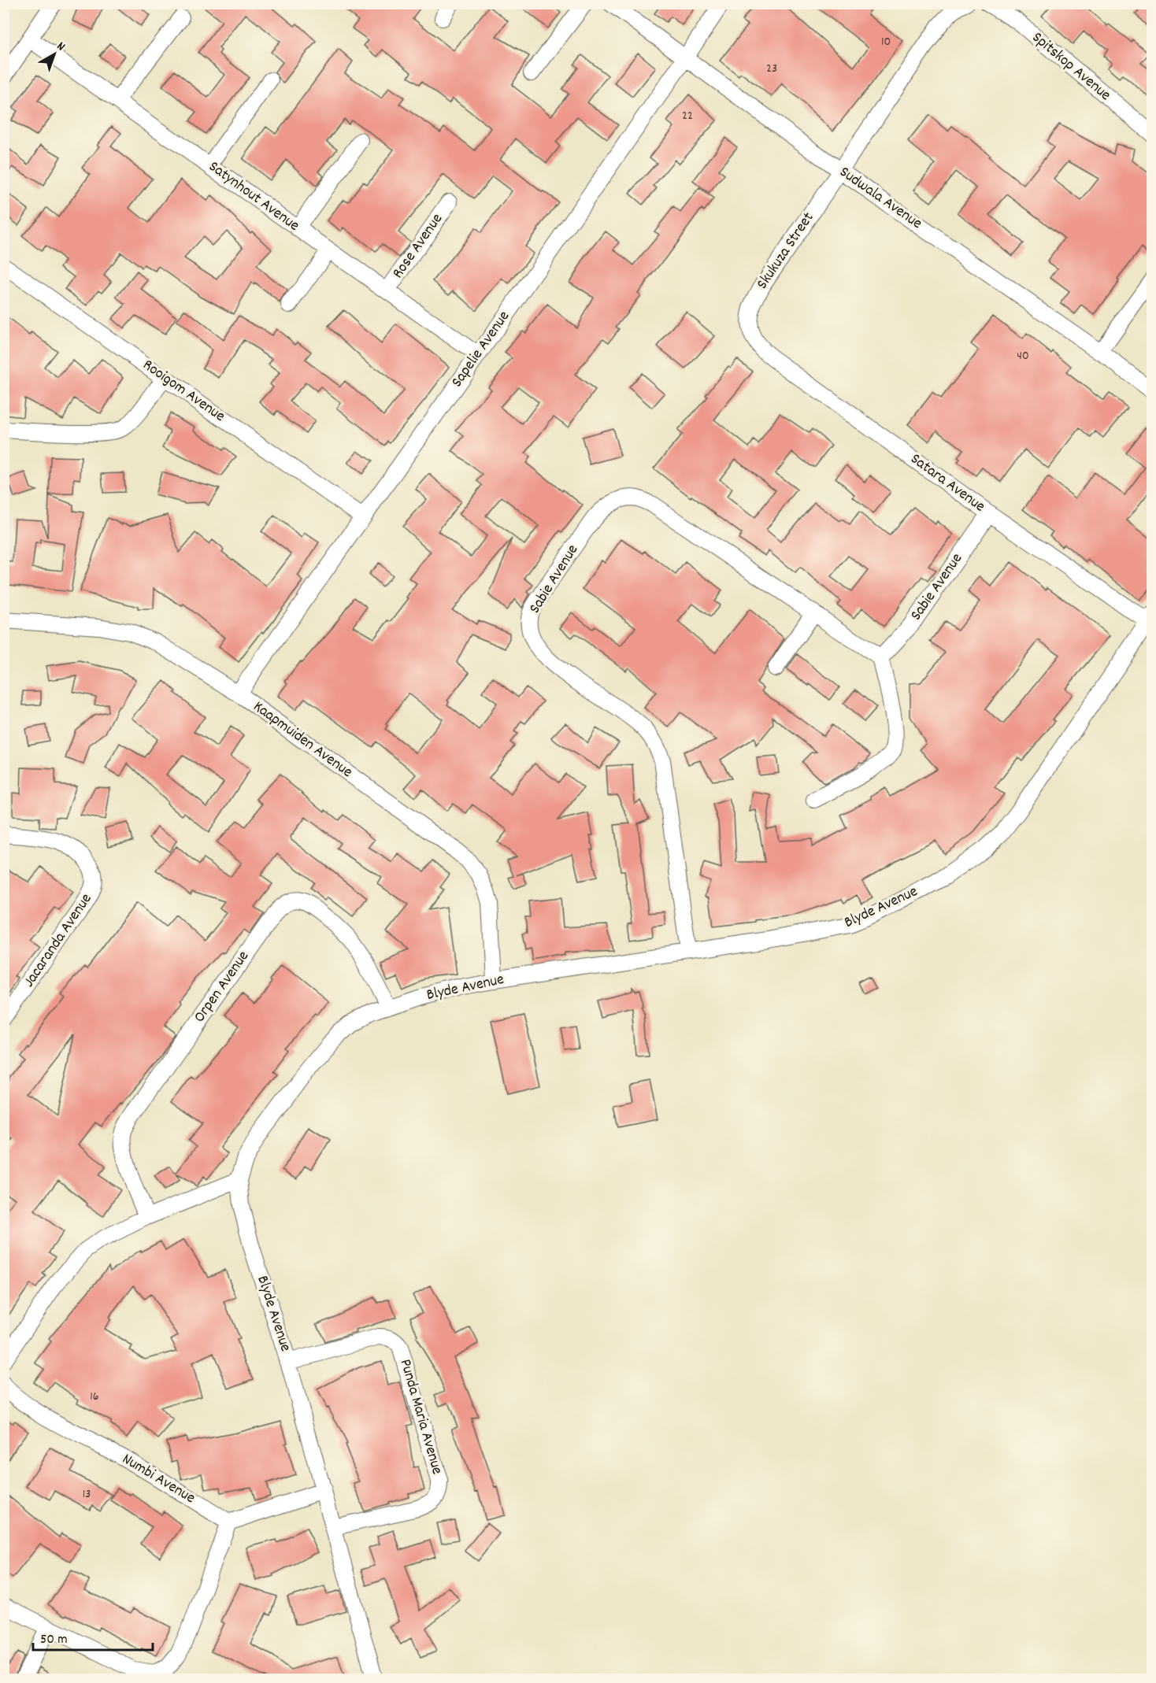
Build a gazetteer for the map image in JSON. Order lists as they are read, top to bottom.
{
  "streets": {
    "street": [
      "Spitskop Avenue",
      "Satynhout Avenue",
      "Sudwala Avenue",
      "Rose Avenue",
      "Skukuza Street",
      "Sapelie Avenue",
      "Rooigom Avenue",
      "Satara Avenue",
      "Sabie Avenue",
      "Kaapmuiden Avenue",
      "Blyde Avenue",
      "Jacaranda Avenue",
      "Orpen Avenue",
      "Punda Maria Avenue",
      "Numbi Avenue"
    ]
  },
  "crossings": [
    ["Satynhout Avenue", "Rose Avenue"],
    ["Satynhout Avenue", "Sapelie Avenue"],
    ["Sudwala Avenue", "Skukuza Street"],
    ["Sudwala Avenue", "Sapelie Avenue"],
    ["Skukuza Street", "Satara Avenue"],
    ["Sapelie Avenue", "Rooigom Avenue"],
    ["Sapelie Avenue", "Kaapmuiden Avenue"],
    ["Satara Avenue", "Sabie Avenue"],
    ["Satara Avenue", "Blyde Avenue"],
    ["Sabie Avenue", "Blyde Avenue"],
    ["Kaapmuiden Avenue", "Blyde Avenue"],
    ["Blyde Avenue", "Orpen Avenue"],
    ["Blyde Avenue", "Punda Maria Avenue"]
  ],
  "house_numbers": [
    "10",
    "23",
    "22",
    "40",
    "16",
    "13"
  ],
  "scale_bar": "50 m",
  "north": "top right"
}
